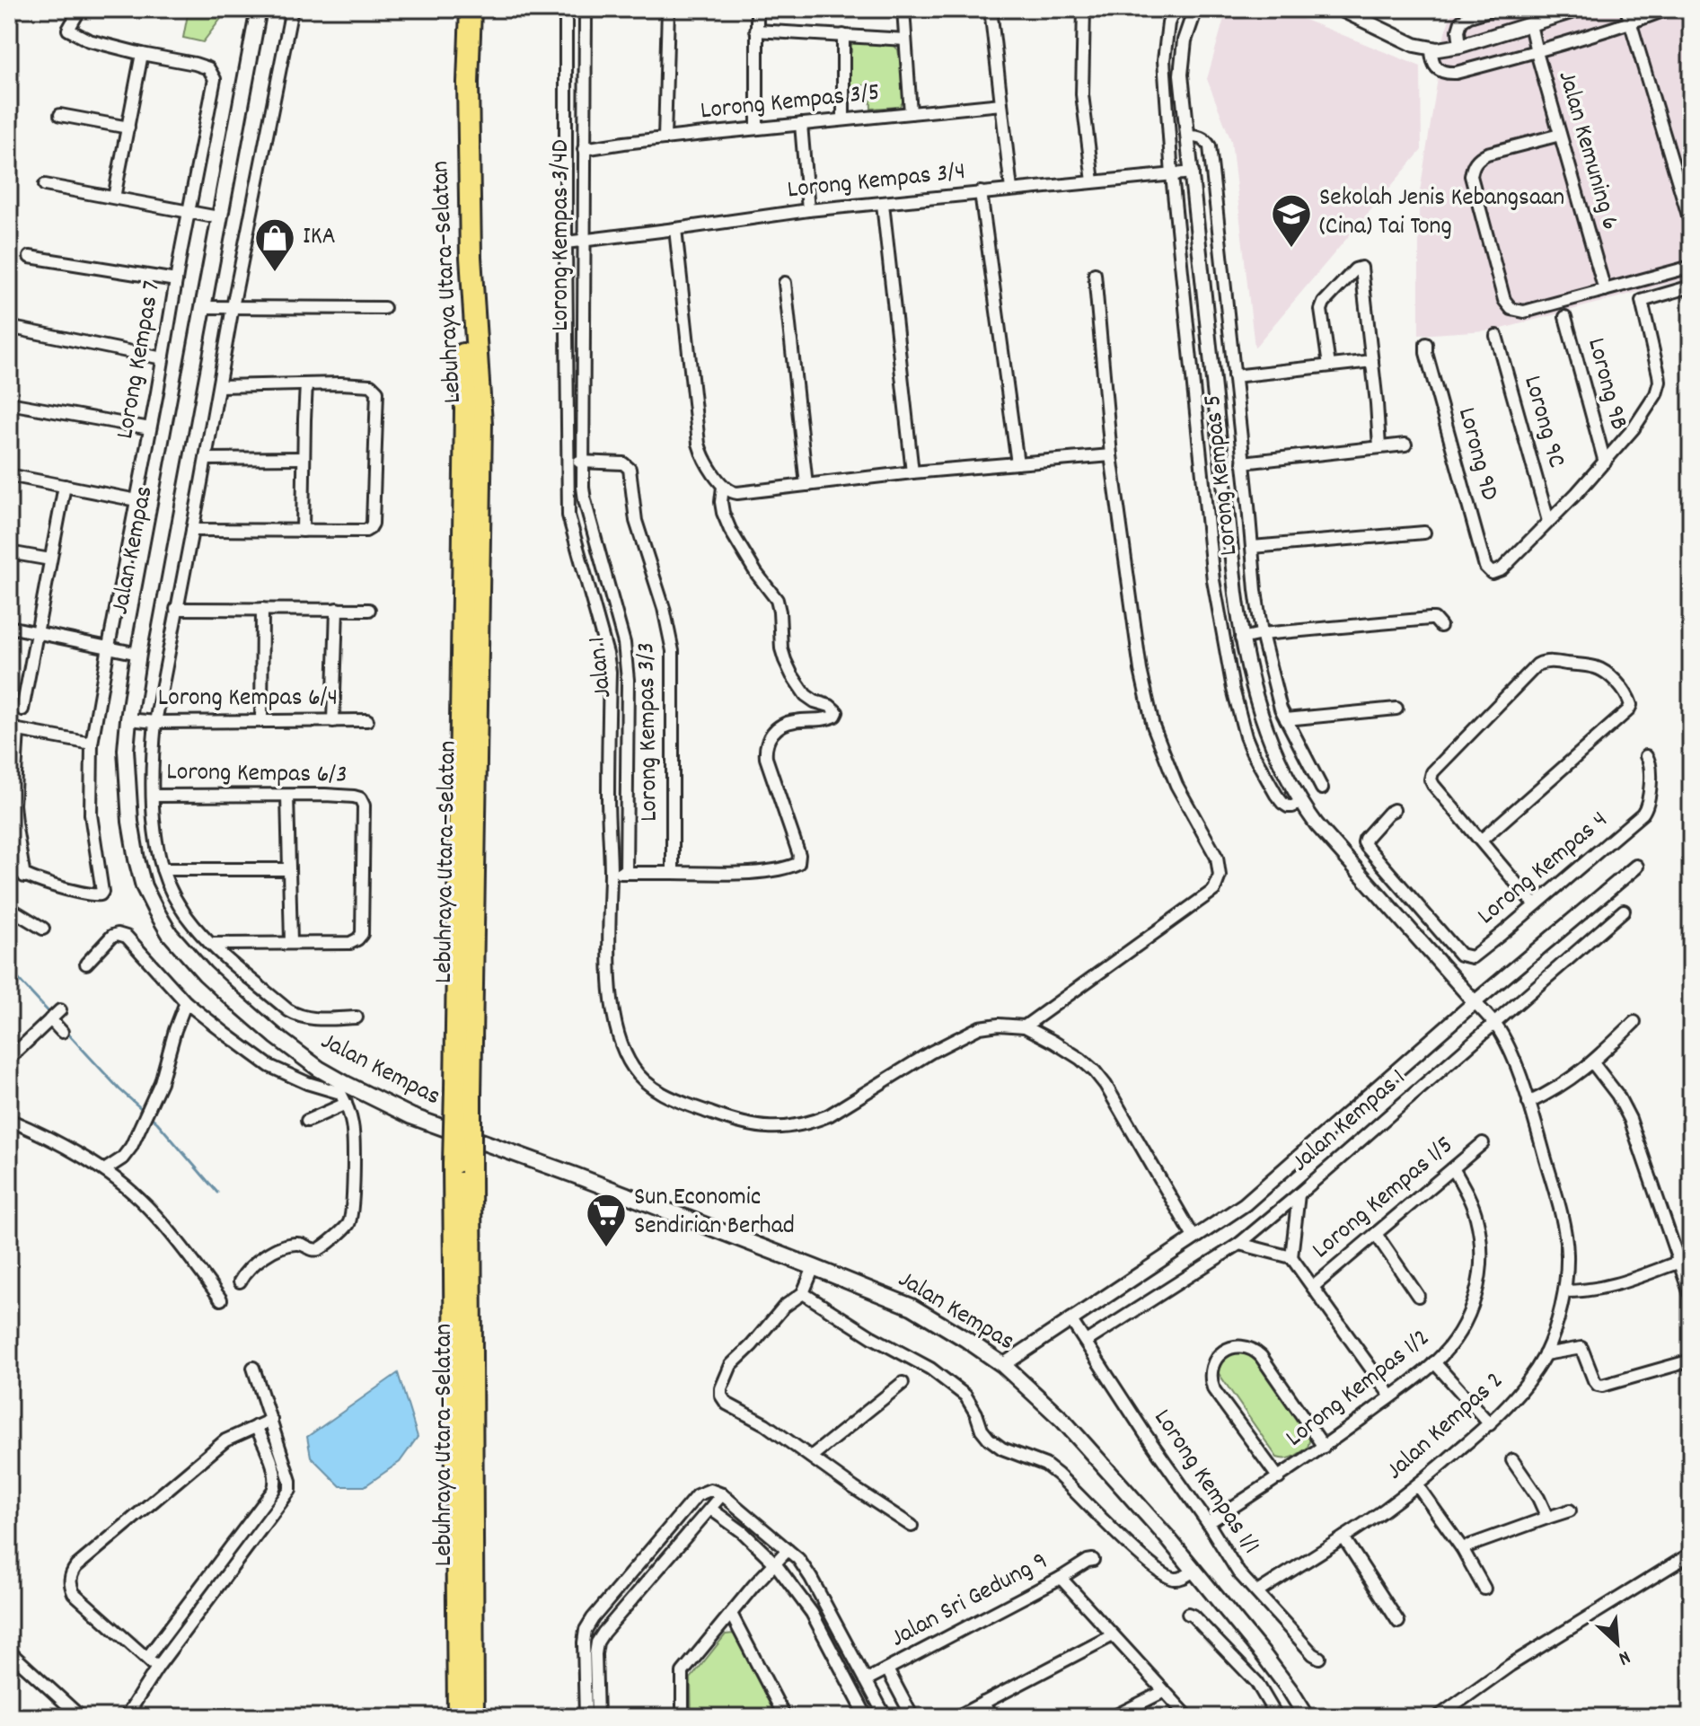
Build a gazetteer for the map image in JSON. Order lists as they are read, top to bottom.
{
  "streets": {
    "highway": ["Lebuhraya Utara–Selatan"],
    "main road": ["Jalan Kempas"],
    "street": [
      "Lorong Kempas 3/5",
      "Jalan Kemuning 6",
      "Lorong Kempas 3/4",
      "Lorong Kempas 3/4D",
      "Lorong Kempas 7",
      "Lorong 9B",
      "Lorong 9C",
      "Lorong 9D",
      "Lorong Kempas 5",
      "Jalan 1",
      "Lorong Kempas 6/4",
      "Lorong Kempas 3/3",
      "Lorong Kempas 6/3",
      "Lorong Kempas 4",
      "Jalan Kempas 1",
      "Lorong Kempas 1/5",
      "Lorong Kempas 1/2",
      "Jalan Kempas 2",
      "Lorong Kempas 1/1",
      "Jalan Sri Gedung 9"
    ]
  },
  "crossings": [
    ["Lorong Kempas 3/5", "Lorong Kempas 3/4D"],
    ["Lorong Kempas 3/4", "Lorong Kempas 3/4D"],
    ["Lorong Kempas 3/4D", "Jalan 1"],
    ["Lorong Kempas 3/4D", "Lorong Kempas 3/3"],
    ["Lorong 9C", "Lorong 9D"],
    ["Jalan Kempas", "Lorong Kempas 6/4"],
    ["Jalan 1", "Lorong Kempas 3/3"],
    ["Jalan Kempas 1", "Jalan Kempas 2"],
    ["Jalan Kempas 1", "Lorong Kempas 1/1"],
    ["Lorong Kempas 1/5", "Lorong Kempas 1/2"],
    ["Lorong Kempas 1/2", "Lorong Kempas 1/1"],
    ["Jalan Kempas 2", "Lorong Kempas 1/1"]
  ],
  "places": {
    "school or university": ["Sekolah Jenis Kebangsaan (Cina) Tai Tong"],
    "shop": ["IKA"],
    "supermarket": ["Sun Economic Sendirian Berhad"]
  },
  "north": "bottom right"
}
